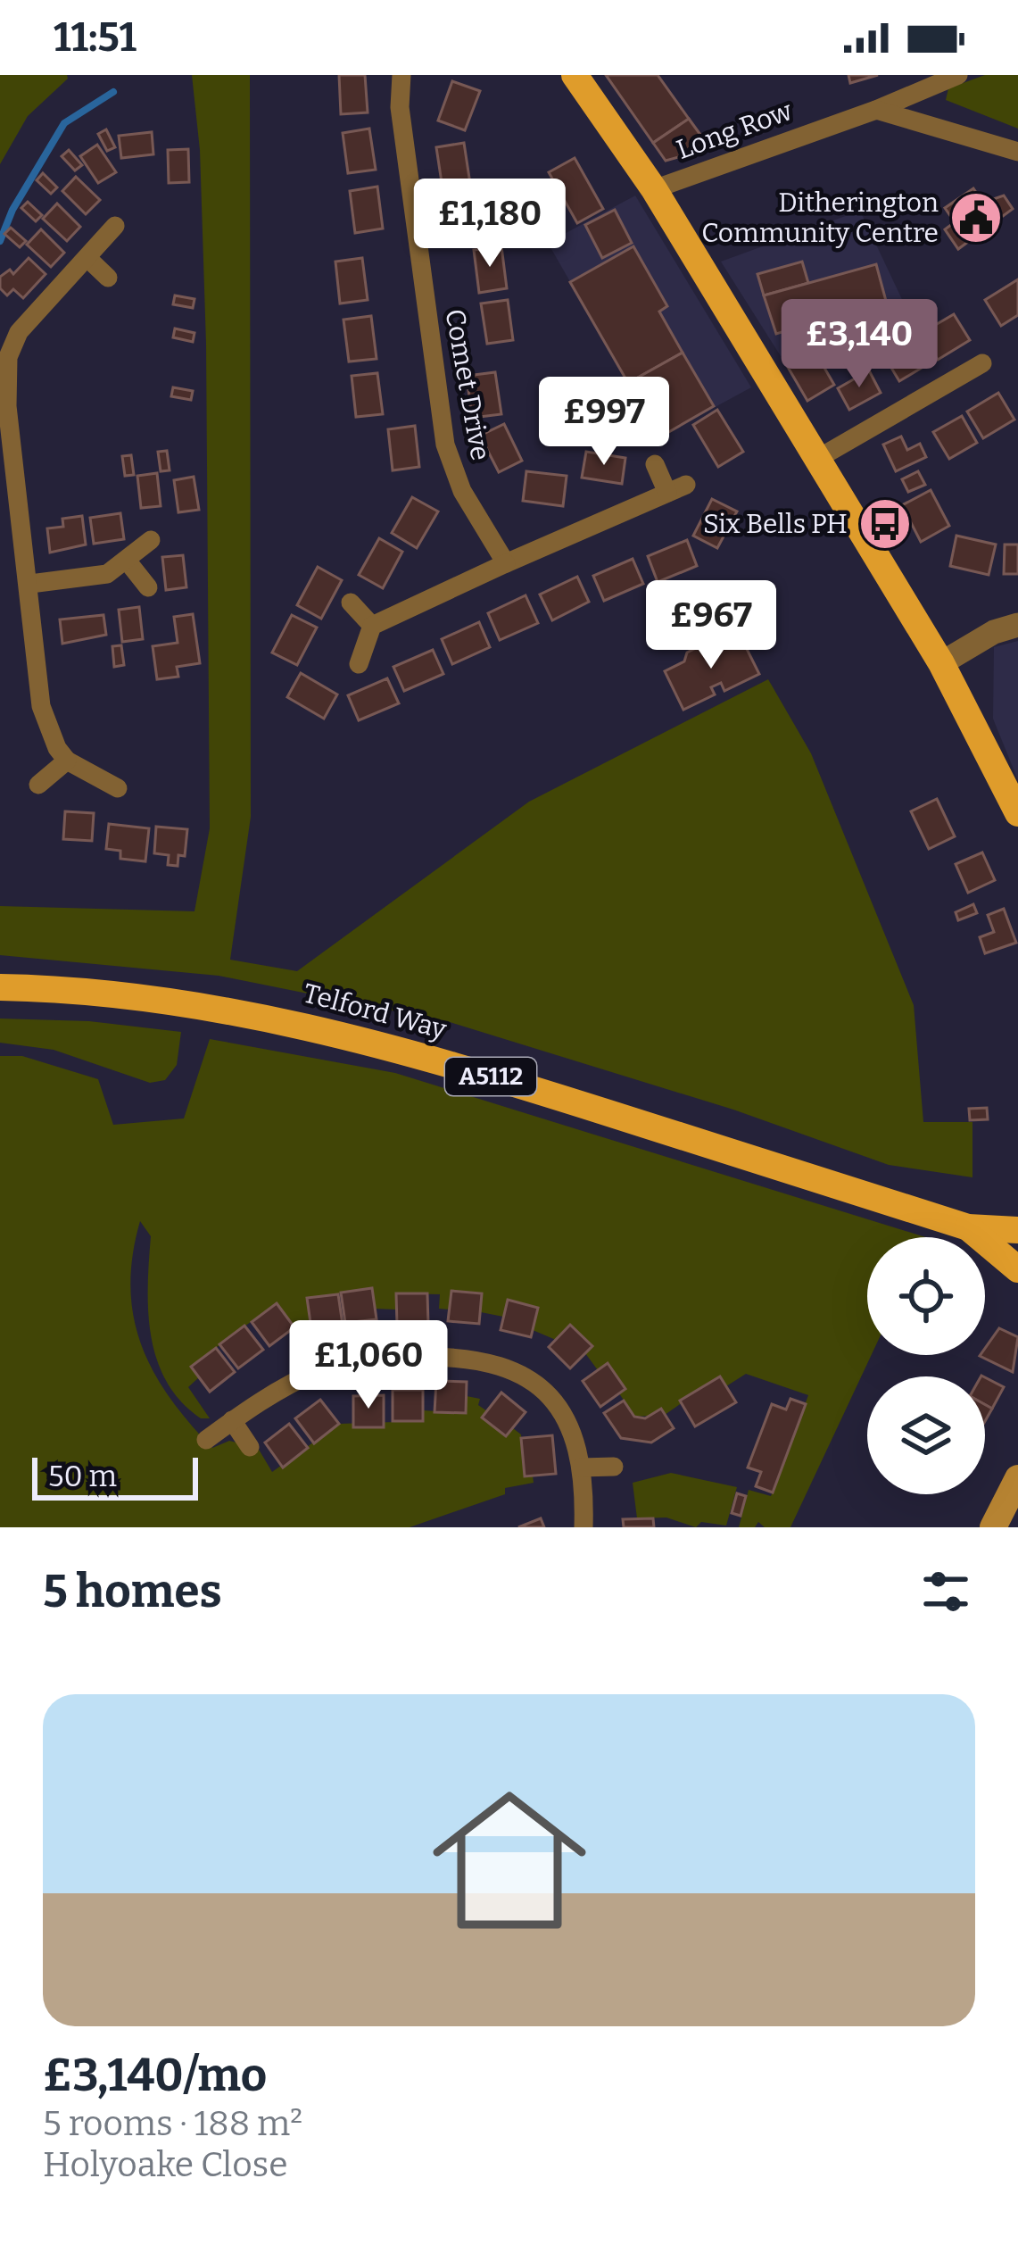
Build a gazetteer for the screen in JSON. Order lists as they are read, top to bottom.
{
  "streets": {
    "main road": ["Telford Way", "A5112"],
    "street": ["Long Row", "Comet Drive"]
  },
  "places": {
    "public building": ["Ditherington Community Centre"],
    "bus stop": ["Six Bells PH"]
  },
  "scale_bar": "50 m",
  "page": {
    "status": "11:51",
    "price": [
      "£1,180",
      "£3,140",
      "£997",
      "£967",
      "£1,060"
    ],
    "scale": "50 m",
    "heading": "5 homes",
    "list": [
      {
        "name": "£3,140/mo",
        "note": "5 rooms · 188 m² · Holyoake Close"
      }
    ]
  }
}
